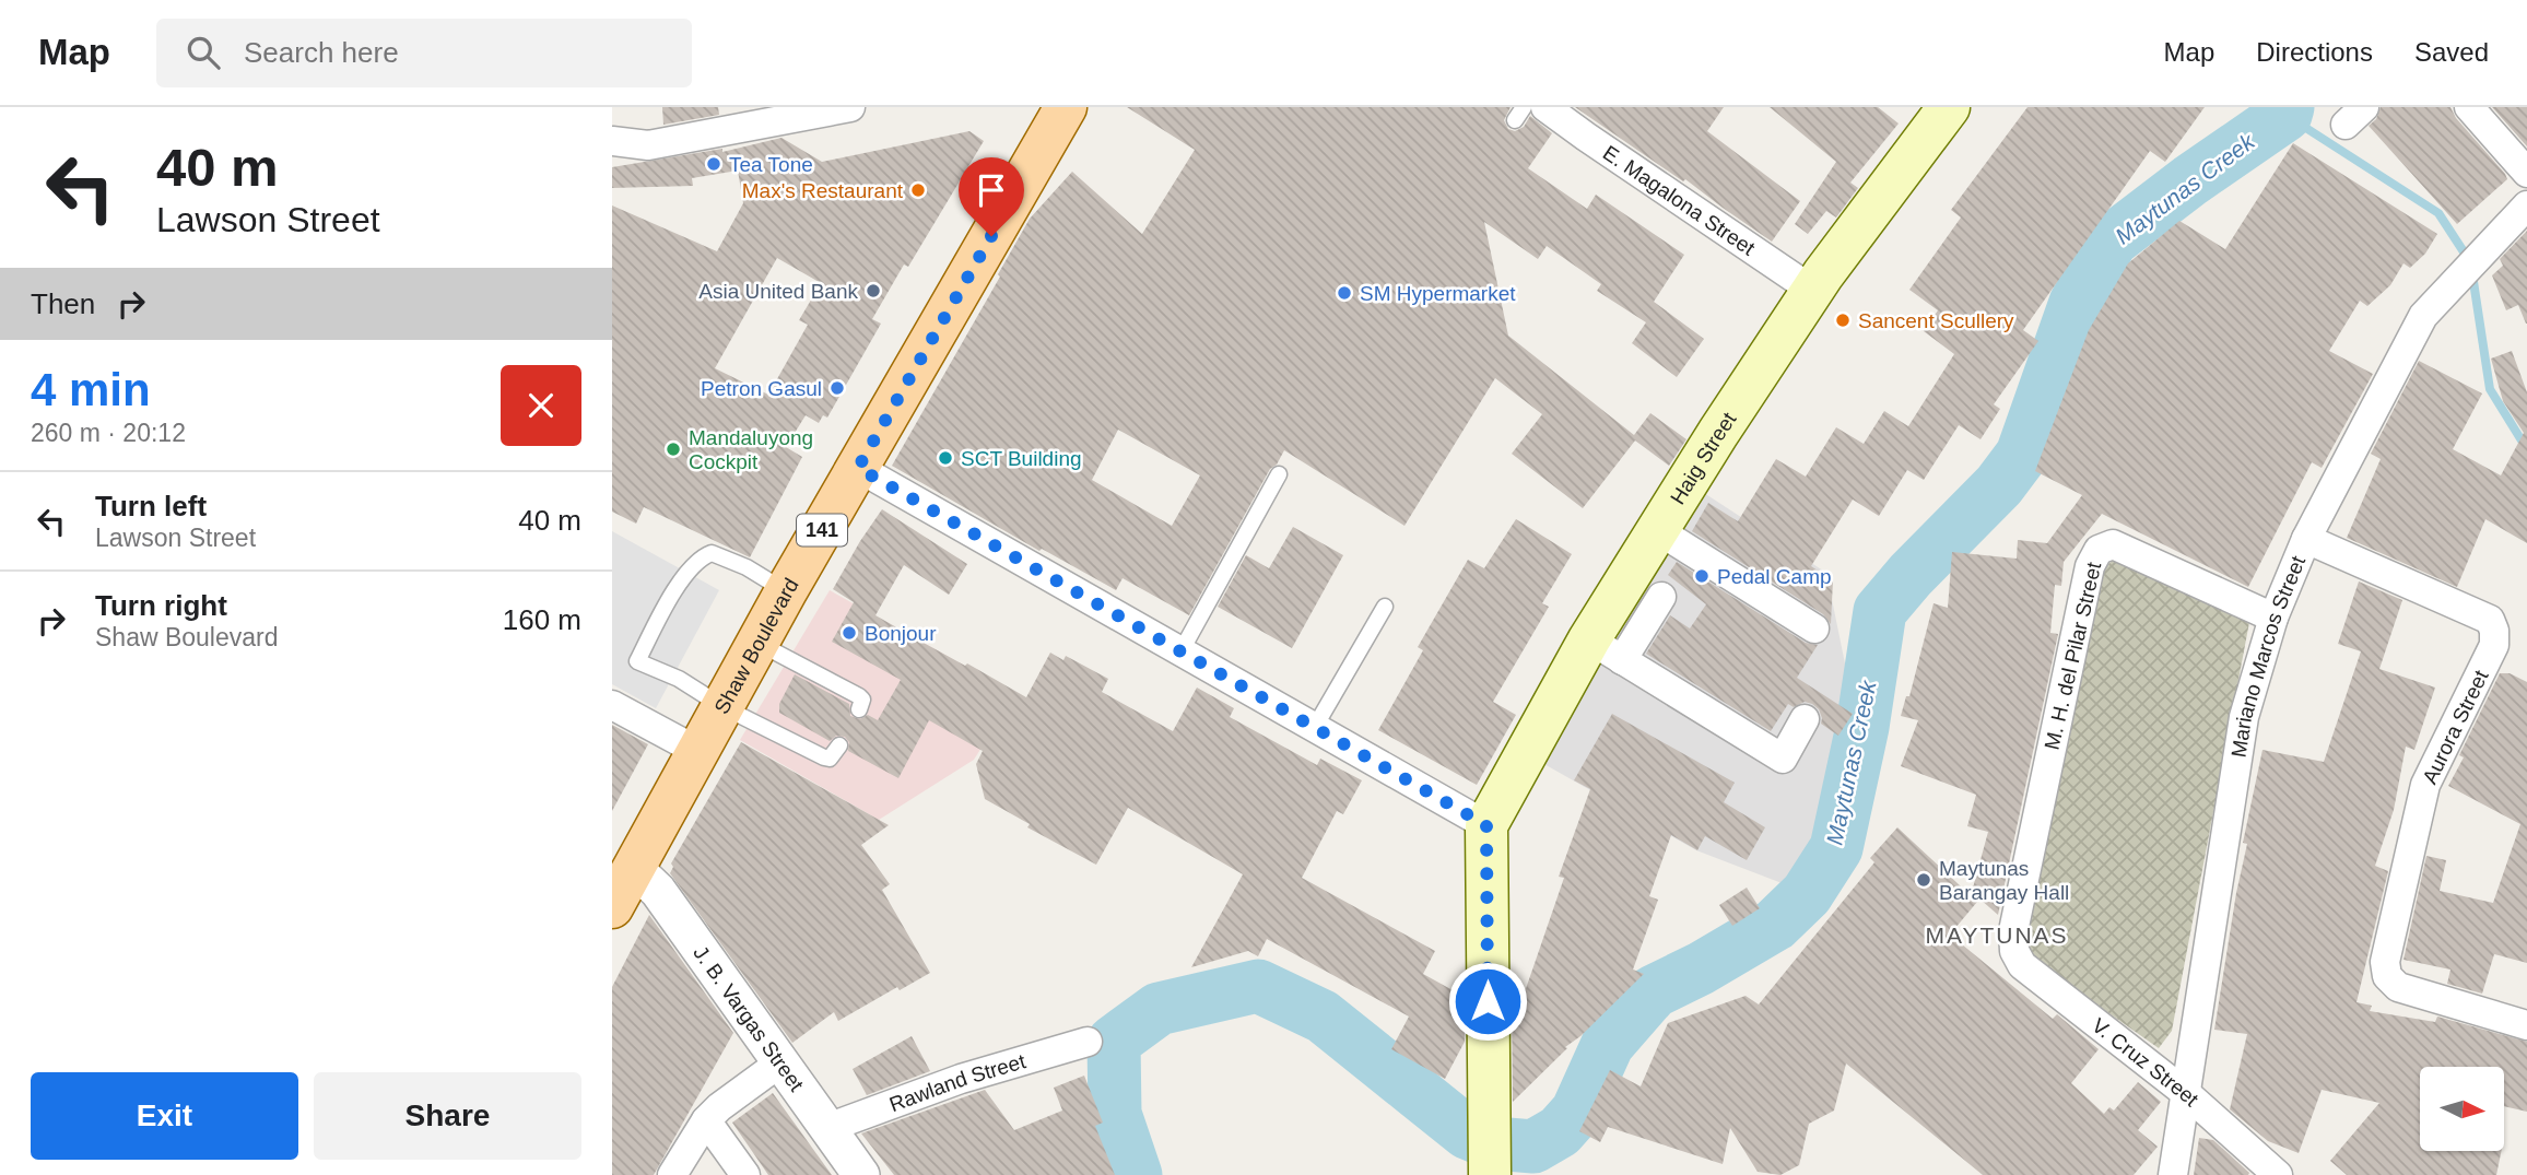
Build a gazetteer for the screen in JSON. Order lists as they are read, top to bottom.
{
  "streets": {
    "main road": ["Haig Street", "141", "Shaw Boulevard"],
    "street": [
      "E. Magalona Street",
      "M. H. del Pilar Street",
      "Mariano Marcos Street",
      "Aurora Street",
      "J. B. Vargas Street",
      "V. Cruz Street",
      "Rawland Street"
    ]
  },
  "crossings": [
    ["E. Magalona Street", "Haig Street"],
    ["Shaw Boulevard", "J. B. Vargas Street"],
    ["M. H. del Pilar Street", "Mariano Marcos Street"],
    ["M. H. del Pilar Street", "V. Cruz Street"],
    ["Mariano Marcos Street", "Aurora Street"],
    ["Mariano Marcos Street", "V. Cruz Street"],
    ["J. B. Vargas Street", "Rawland Street"]
  ],
  "districts": ["MAYTUNAS"],
  "water": ["Maytunas Creek"],
  "places": [
    "Tea Tone",
    "Max's Restaurant",
    "Asia United Bank",
    "SM Hypermarket",
    "Sancent Scullery",
    "Petron Gasul",
    "Mandaluyong Cockpit",
    "SCT Building",
    "Pedal Camp",
    "Bonjour",
    "Maytunas Barangay Hall"
  ],
  "north": "right",
  "page": {
    "header": "Map",
    "search": "Search here",
    "nav": ["Map", "Directions", "Saved"],
    "turn": ["40 m", "Lawson Street"],
    "then": "Then",
    "heading": ["4 min", "260 m · 20:12"],
    "list": [
      {
        "name": "Turn left",
        "note": "Lawson Street",
        "value": "40 m"
      },
      {
        "name": "Turn right",
        "note": "Shaw Boulevard",
        "value": "160 m"
      }
    ],
    "buttons": ["Exit", "Share"]
  }
}
